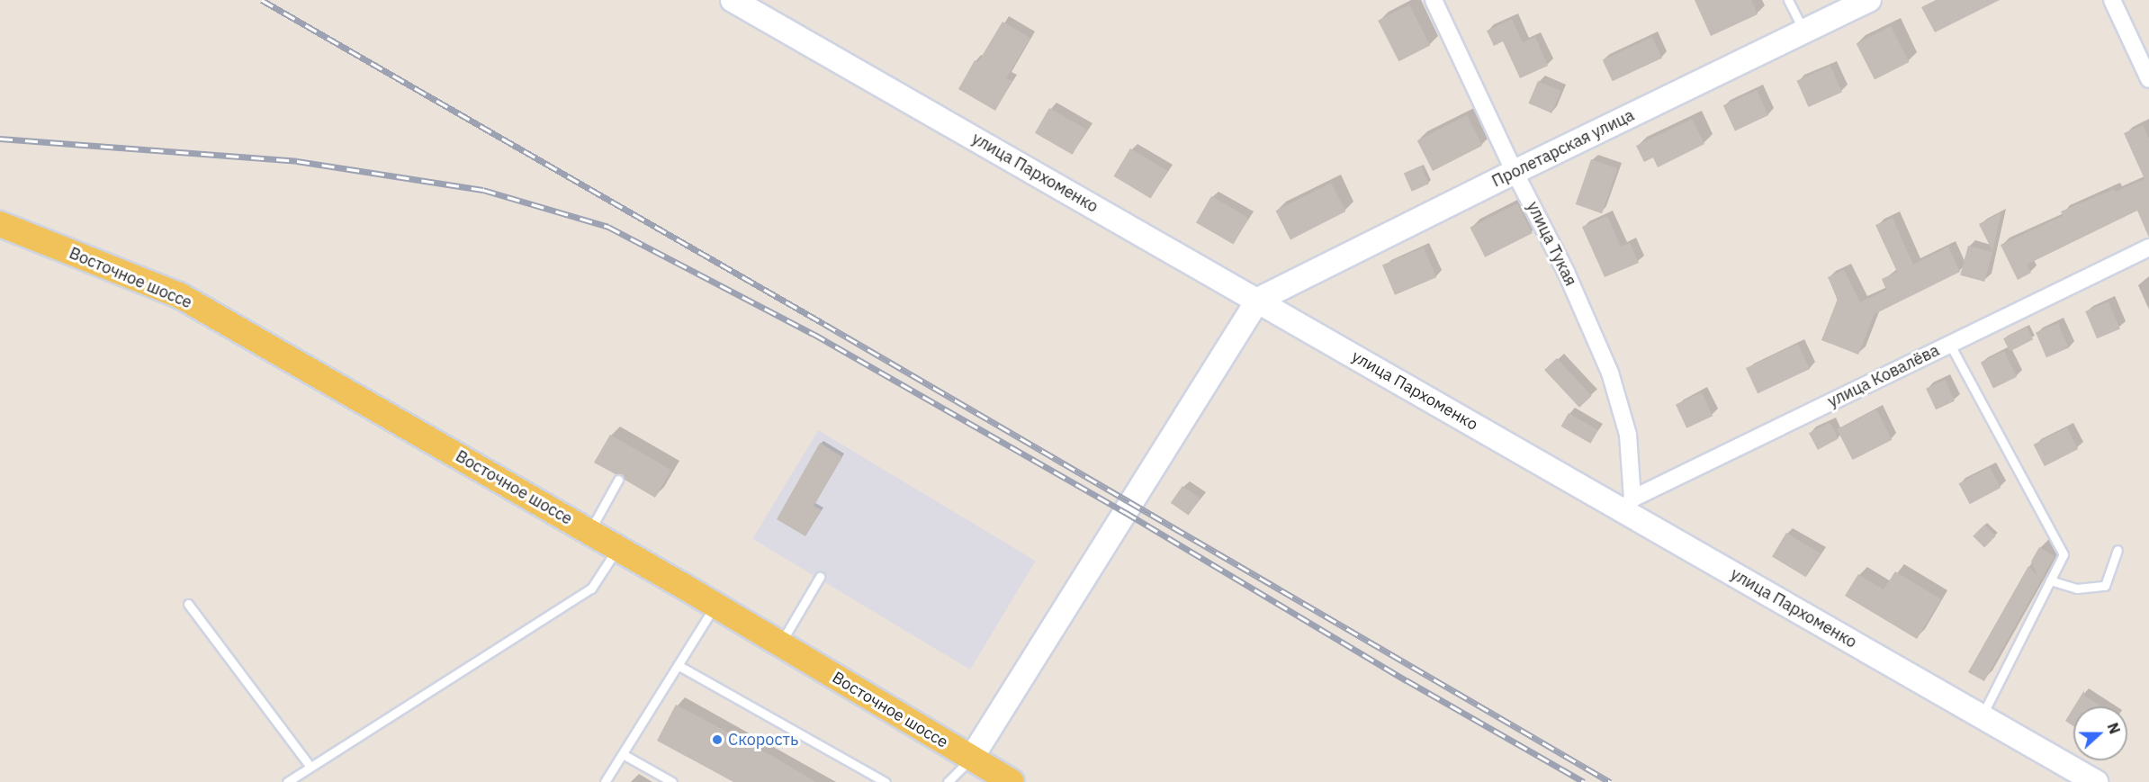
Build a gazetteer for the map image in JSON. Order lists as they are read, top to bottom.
{
  "streets": {
    "main road": ["Пролетарская улица", "улица Пархоменко", "Восточное шоссе"],
    "street": ["улица Тукая", "улица Ковалёва"]
  },
  "crossings": [
    ["Пролетарская улица", "улица Пархоменко"],
    ["Пролетарская улица", "улица Тукая"],
    ["улица Пархоменко", "улица Тукая"],
    ["улица Пархоменко", "улица Ковалёва"],
    ["улица Тукая", "улица Ковалёва"]
  ],
  "places": ["Скорость"],
  "north": "right"
}
